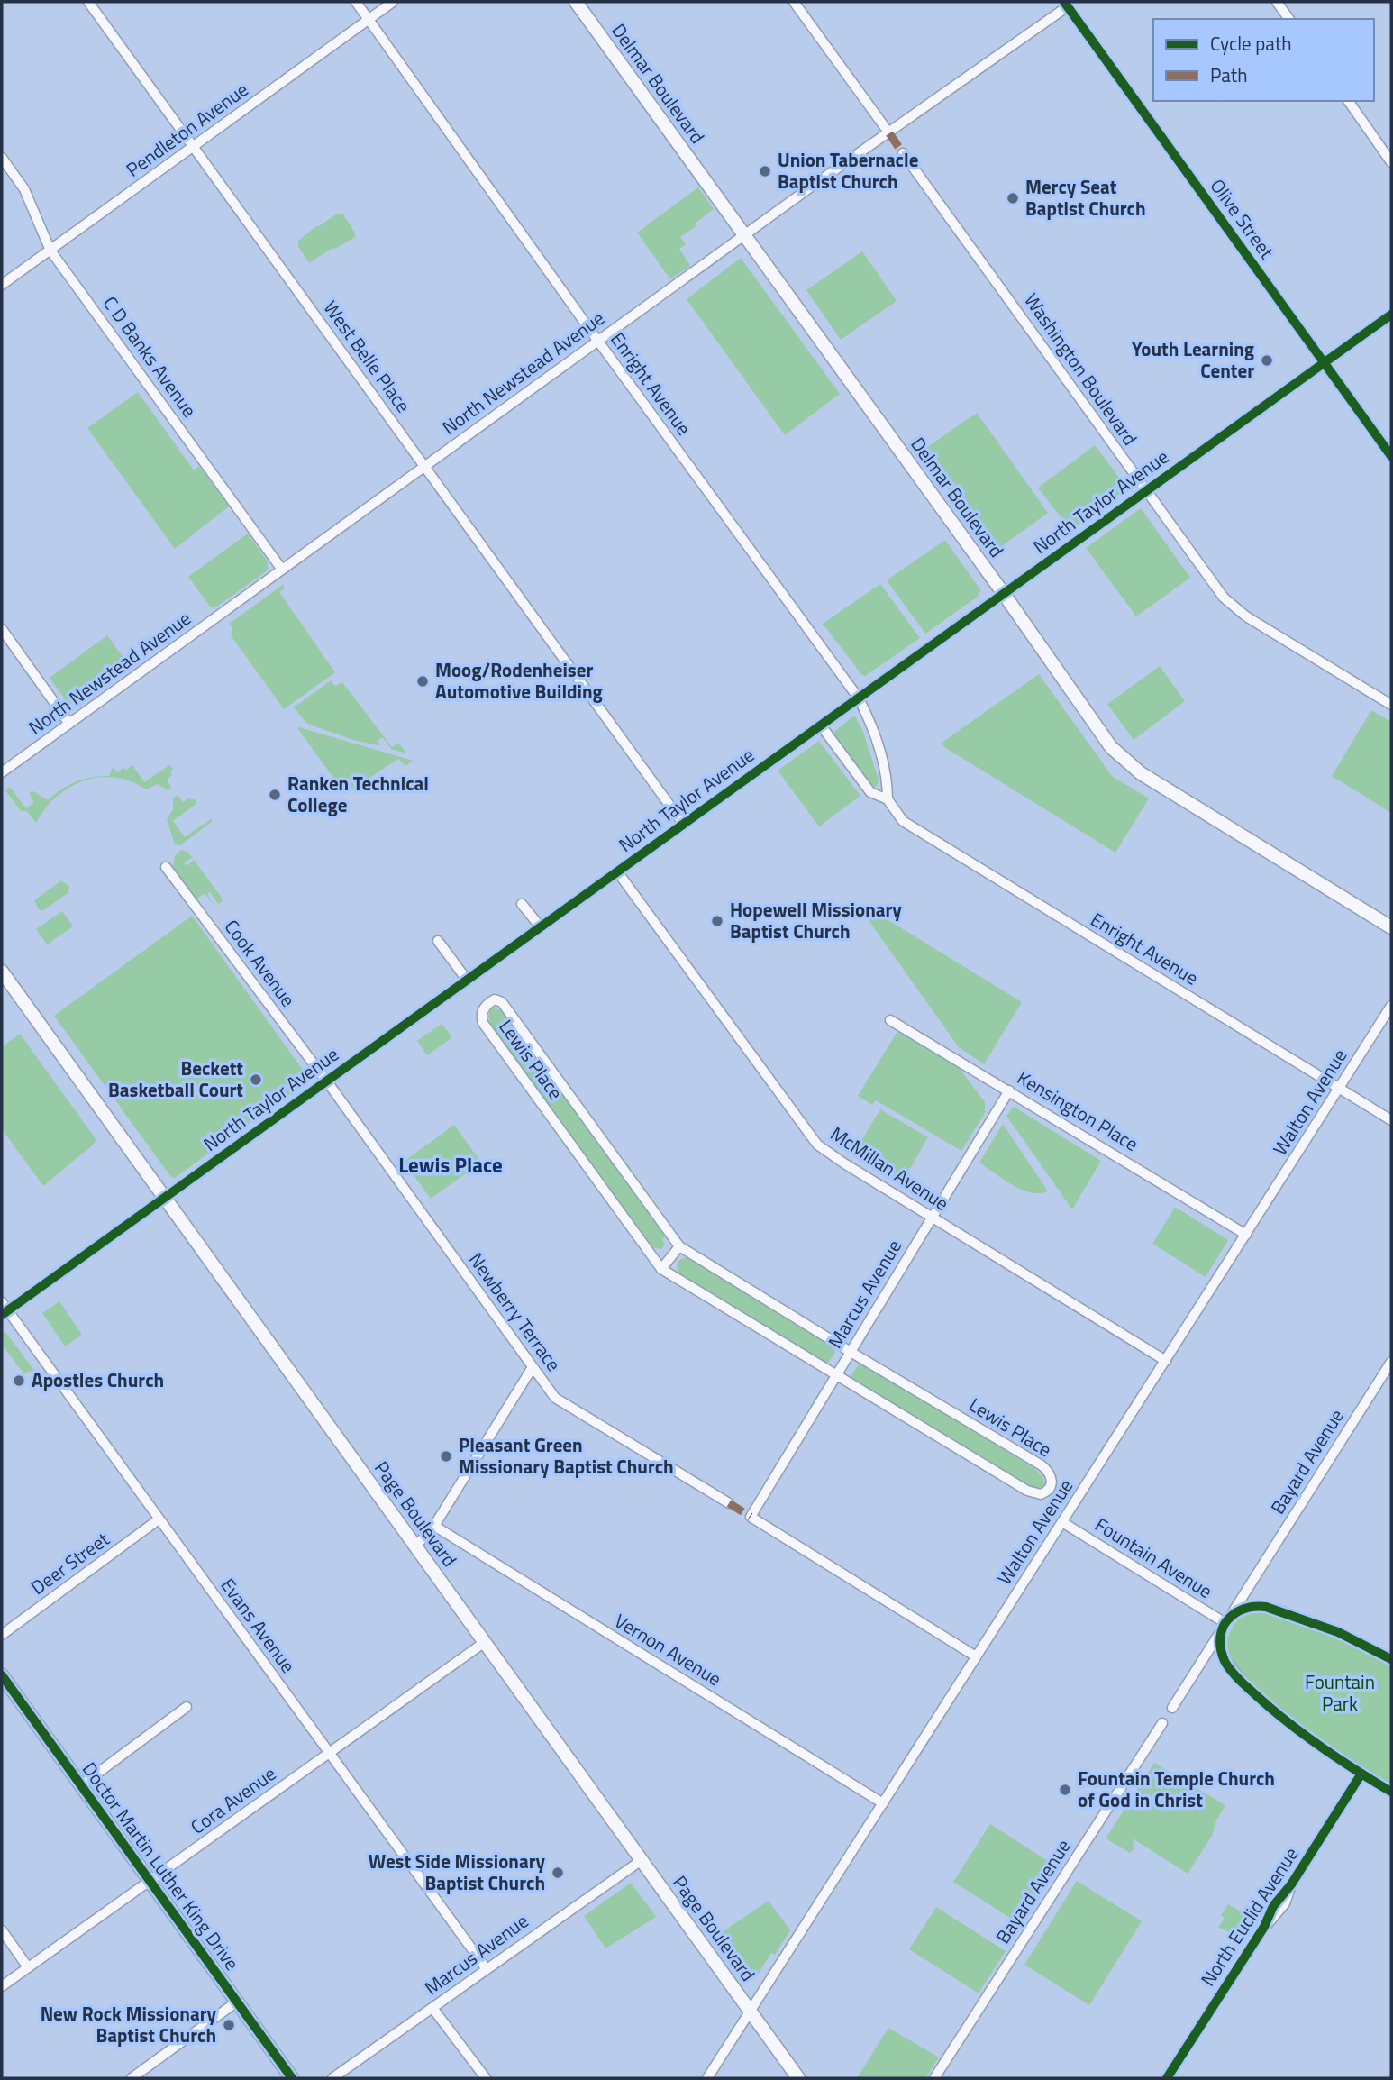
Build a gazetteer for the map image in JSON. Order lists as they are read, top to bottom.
{
  "streets": {
    "main road": ["Delmar Boulevard", "Page Boulevard", "Doctor Martin Luther King Drive"],
    "street": [
      "Pendleton Avenue",
      "Olive Street",
      "C D Banks Avenue",
      "West Belle Place",
      "Washington Boulevard",
      "North Newstead Avenue",
      "Enright Avenue",
      "North Taylor Avenue",
      "Cook Avenue",
      "Lewis Place",
      "Walton Avenue",
      "Kensington Place",
      "McMillan Avenue",
      "Marcus Avenue",
      "Newberry Terrace",
      "Bayard Avenue",
      "Fountain Avenue",
      "Deer Street",
      "Evans Avenue",
      "Vernon Avenue",
      "Cora Avenue",
      "North Euclid Avenue"
    ]
  },
  "crossings": [
    ["Delmar Boulevard", "North Newstead Avenue"],
    ["Delmar Boulevard", "North Taylor Avenue"],
    ["Pendleton Avenue", "C D Banks Avenue"],
    ["Pendleton Avenue", "West Belle Place"],
    ["Pendleton Avenue", "Enright Avenue"],
    ["Olive Street", "North Newstead Avenue"],
    ["Olive Street", "North Taylor Avenue"],
    ["C D Banks Avenue", "North Newstead Avenue"],
    ["West Belle Place", "North Newstead Avenue"],
    ["West Belle Place", "North Taylor Avenue"],
    ["Washington Boulevard", "North Taylor Avenue"],
    ["North Newstead Avenue", "Enright Avenue"],
    ["Enright Avenue", "North Taylor Avenue"],
    ["Enright Avenue", "Walton Avenue"],
    ["North Taylor Avenue", "Cook Avenue"],
    ["North Taylor Avenue", "McMillan Avenue"],
    ["North Taylor Avenue", "Newberry Terrace"],
    ["North Taylor Avenue", "Page Boulevard"],
    ["North Taylor Avenue", "Evans Avenue"],
    ["Cook Avenue", "Newberry Terrace"],
    ["Lewis Place", "Marcus Avenue"],
    ["Walton Avenue", "Kensington Place"],
    ["Walton Avenue", "McMillan Avenue"],
    ["Walton Avenue", "Marcus Avenue"],
    ["Walton Avenue", "Page Boulevard"],
    ["Walton Avenue", "Fountain Avenue"],
    ["Walton Avenue", "Vernon Avenue"],
    ["Kensington Place", "Marcus Avenue"],
    ["McMillan Avenue", "Marcus Avenue"],
    ["Marcus Avenue", "Page Boulevard"],
    ["Marcus Avenue", "Evans Avenue"],
    ["Bayard Avenue", "Fountain Avenue"],
    ["Page Boulevard", "Cora Avenue"],
    ["Deer Street", "Evans Avenue"],
    ["Evans Avenue", "Cora Avenue"],
    ["Cora Avenue", "Doctor Martin Luther King Drive"]
  ],
  "districts": ["Lewis Place"],
  "parks": ["Fountain Park"],
  "places": [
    "Union Tabernacle Baptist Church",
    "Mercy Seat Baptist Church",
    "Youth Learning Center",
    "Moog/Rodenheiser Automotive Building",
    "Ranken Technical College",
    "Hopewell Missionary Baptist Church",
    "Beckett Basketball Court",
    "Apostles Church",
    "Pleasant Green Missionary Baptist Church",
    "Fountain Temple Church of God in Christ",
    "West Side Missionary Baptist Church",
    "New Rock Missionary Baptist Church"
  ],
  "legend": ["Cycle path", "Path"]
}
